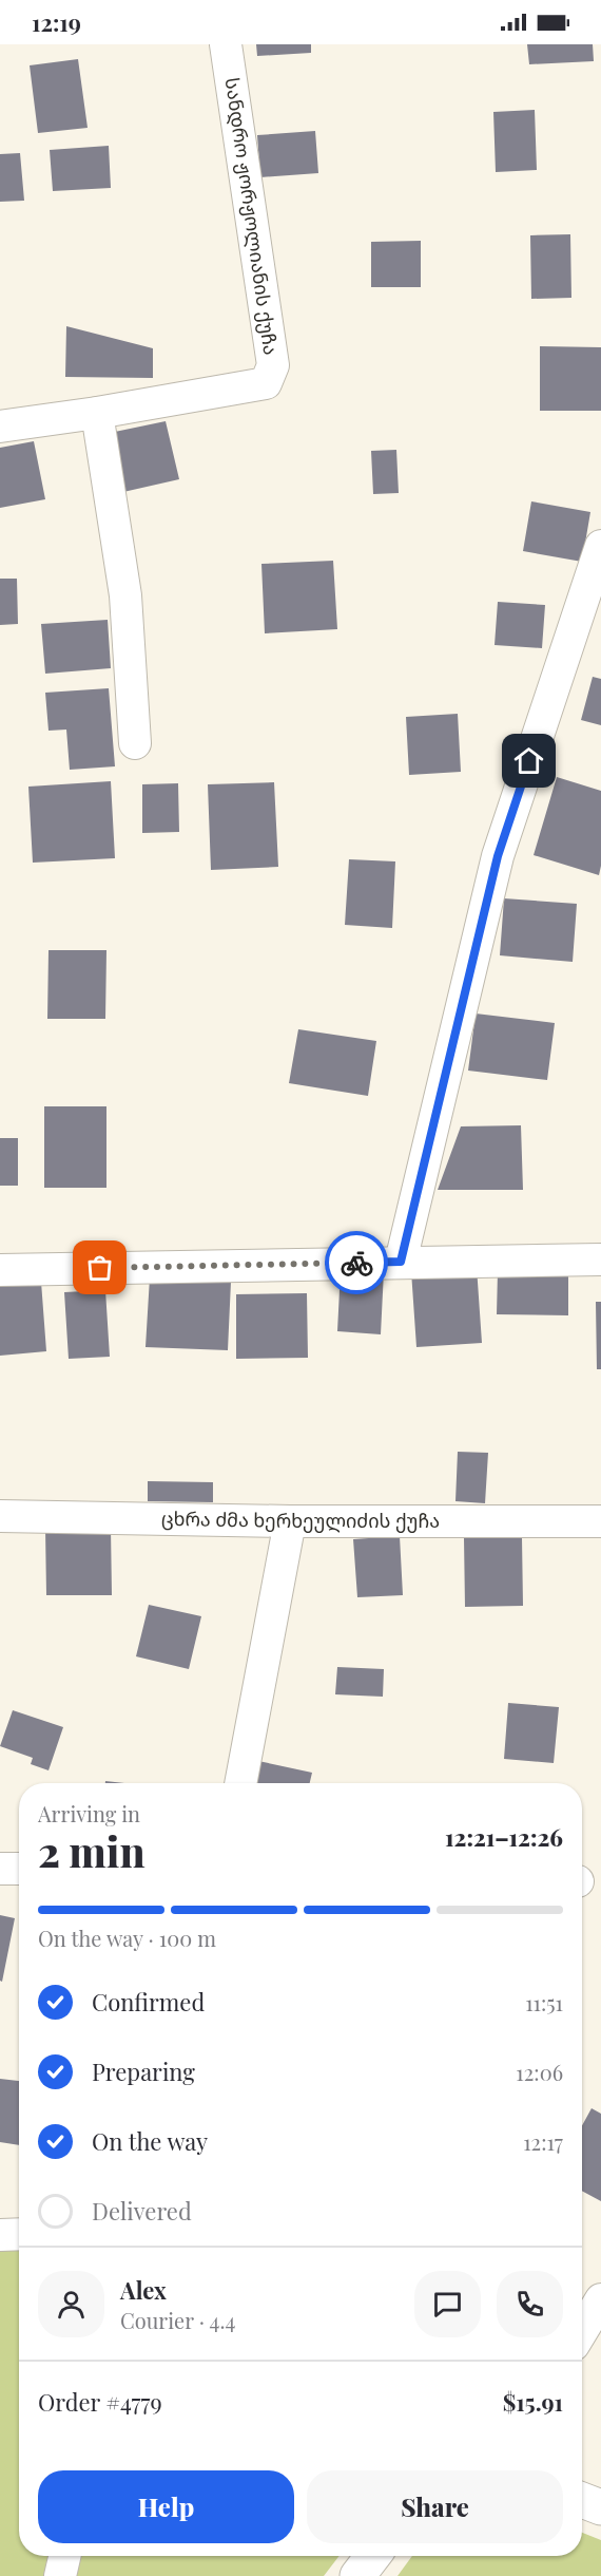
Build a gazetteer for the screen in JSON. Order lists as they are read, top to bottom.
{
  "streets": {
    "street": ["სანდრო ჟორჟოლიანის ქუჩა", "ცხრა ძმა ხერხეულიძის ქუჩა"]
  },
  "page": {
    "status": "12:19",
    "heading": ["2 min", "Arriving in", "12:21–12:26"],
    "panel": [
      "Alex",
      "Courier · 4.4",
      "Order #4779",
      "$15.91"
    ],
    "bar": "On the way · 100 m",
    "list": [
      ["Confirmed", "11:51"],
      ["Preparing", "12:06"],
      ["On the way", "12:17"],
      "Delivered"
    ],
    "buttons": ["Help", "Share"]
  }
}
